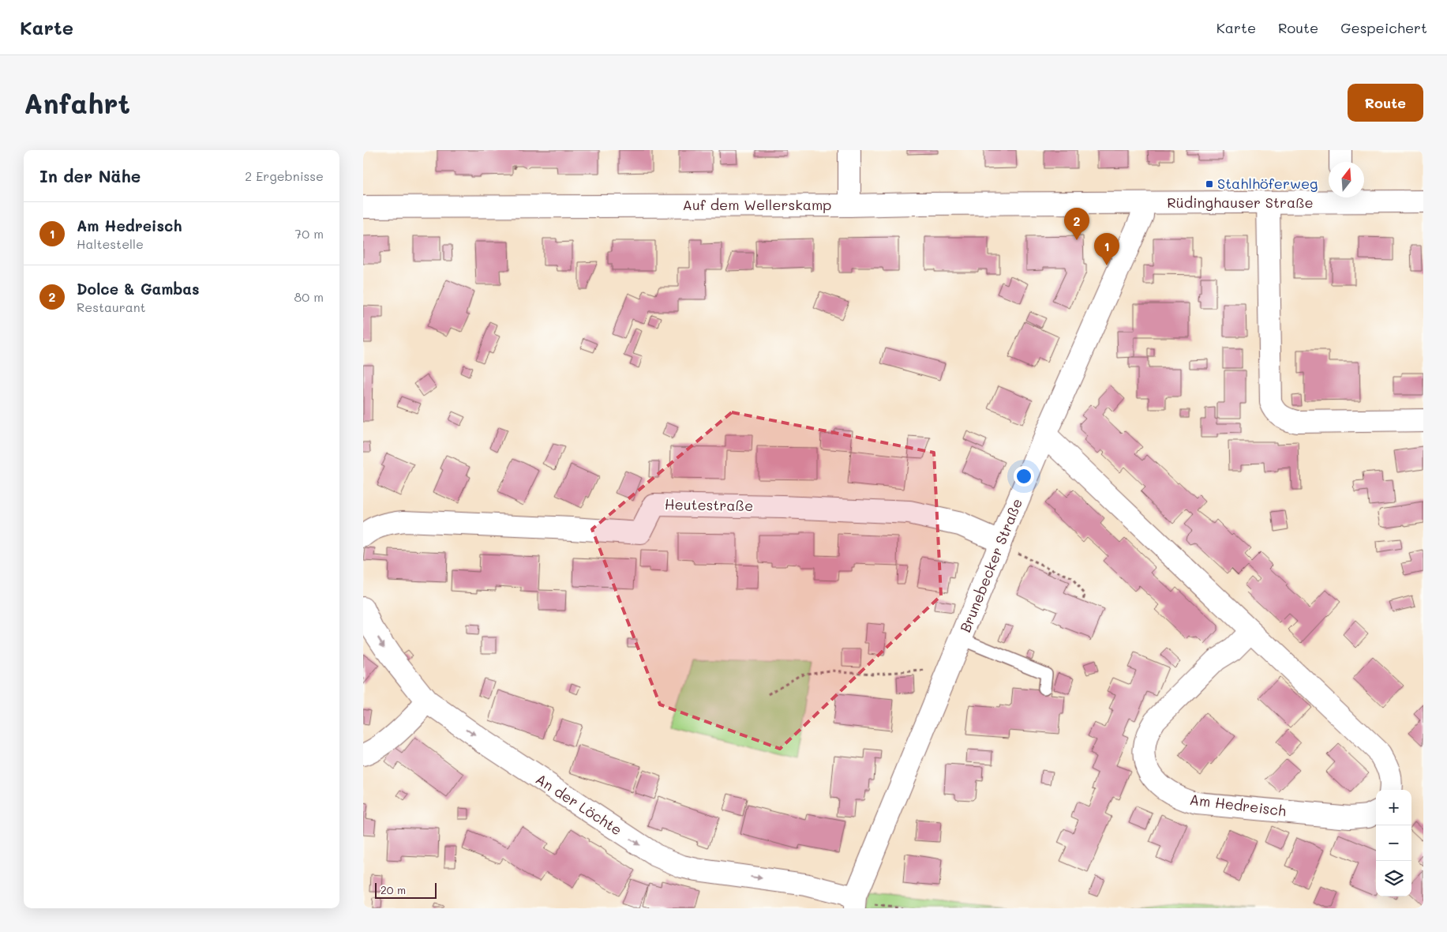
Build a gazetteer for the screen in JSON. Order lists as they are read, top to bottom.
{
  "streets": {
    "street": [
      "Rüdinghauser Straße",
      "Auf dem Wellerskamp",
      "Heutestraße",
      "Brunebecker Straße",
      "An der Löchte",
      "Am Hedreisch"
    ]
  },
  "crossings": [
    ["Rüdinghauser Straße", "Auf dem Wellerskamp"],
    ["Rüdinghauser Straße", "Brunebecker Straße"],
    ["Auf dem Wellerskamp", "Brunebecker Straße"],
    ["Heutestraße", "Brunebecker Straße"],
    ["Brunebecker Straße", "An der Löchte"]
  ],
  "one_way": ["An der Löchte"],
  "places": {
    "transit": ["Stahlhöferweg"]
  },
  "scale_bar": "20 m",
  "north": "top",
  "page": {
    "header": "Karte",
    "nav": ["Karte", "Route", "Gespeichert"],
    "buttons": "Route",
    "title": "Anfahrt",
    "heading": ["In der Nähe", "2 Ergebnisse"],
    "list": [
      {
        "mark": "1",
        "name": "Am Hedreisch",
        "note": "Haltestelle",
        "value": "70 m"
      },
      {
        "mark": "2",
        "name": "Dolce & Gambas",
        "note": "Restaurant",
        "value": "80 m"
      }
    ],
    "pins": ["2", "1"],
    "map_buttons": ["+", "−"],
    "scale": "20 m"
  }
}
